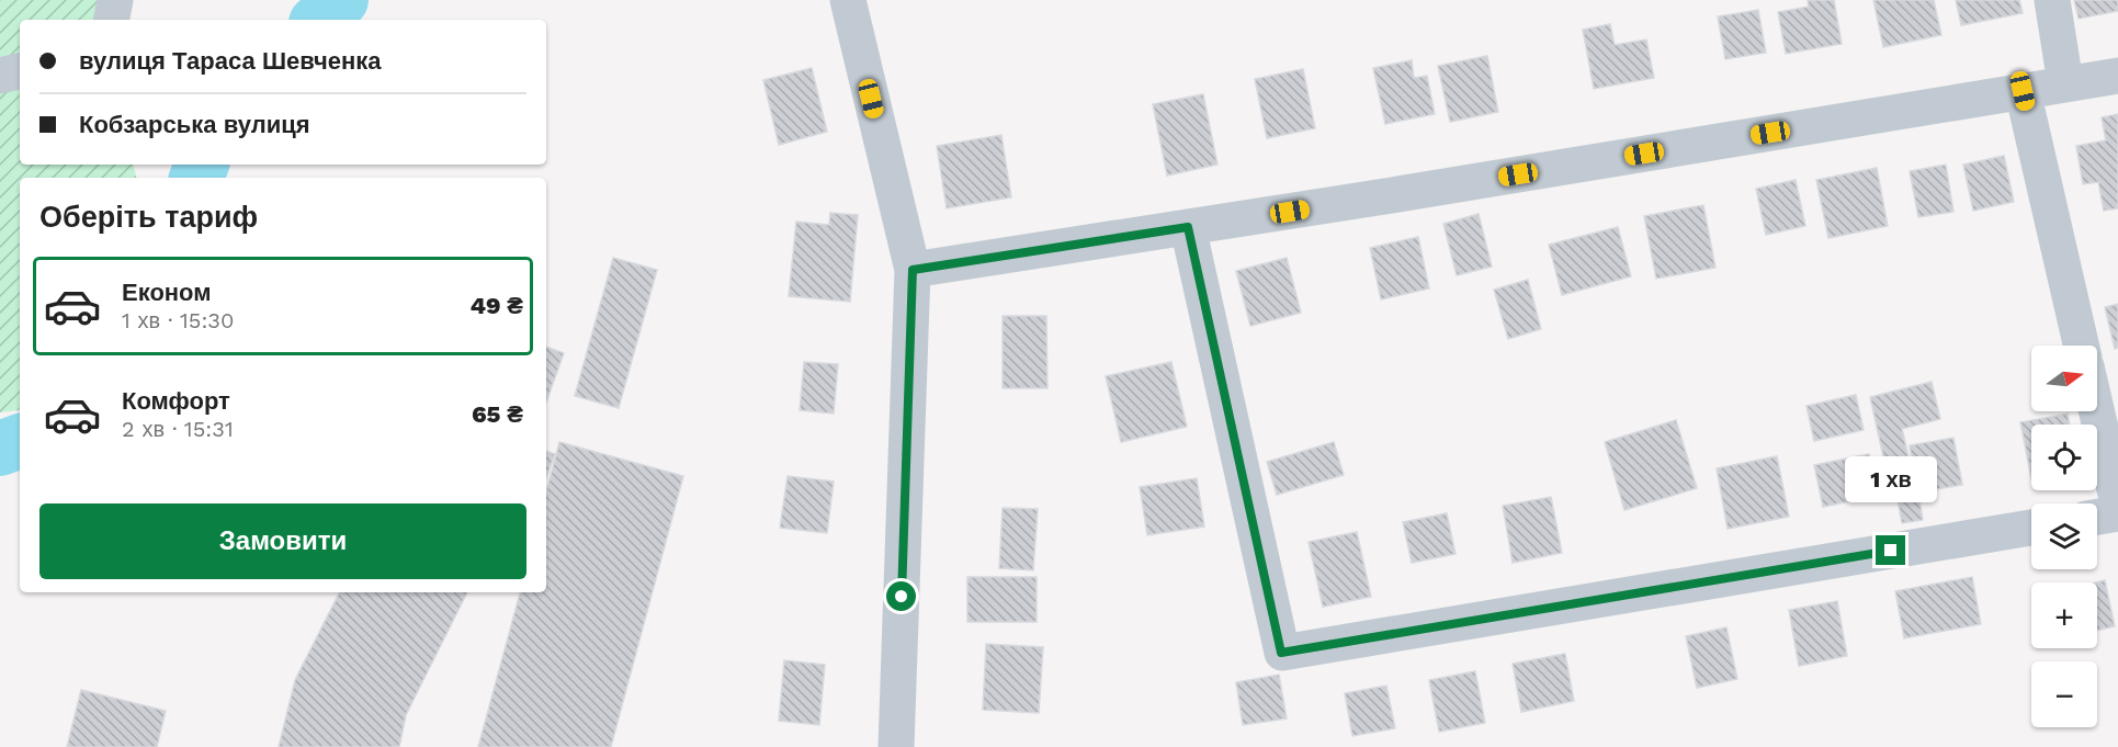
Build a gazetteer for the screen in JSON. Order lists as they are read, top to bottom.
{
  "north": "right",
  "page": {
    "banner": ["вулиця Тараса Шевченка", "Кобзарська вулиця"],
    "heading": "Оберіть тариф",
    "list": [
      {
        "name": "Економ",
        "note": "1 хв · 15:30",
        "value": "49 ₴"
      },
      {
        "name": "Комфорт",
        "note": "2 хв · 15:31",
        "value": "65 ₴"
      }
    ],
    "map_buttons": ["+", "−"],
    "bubble": "1 хв",
    "buttons": "Замовити"
  }
}
